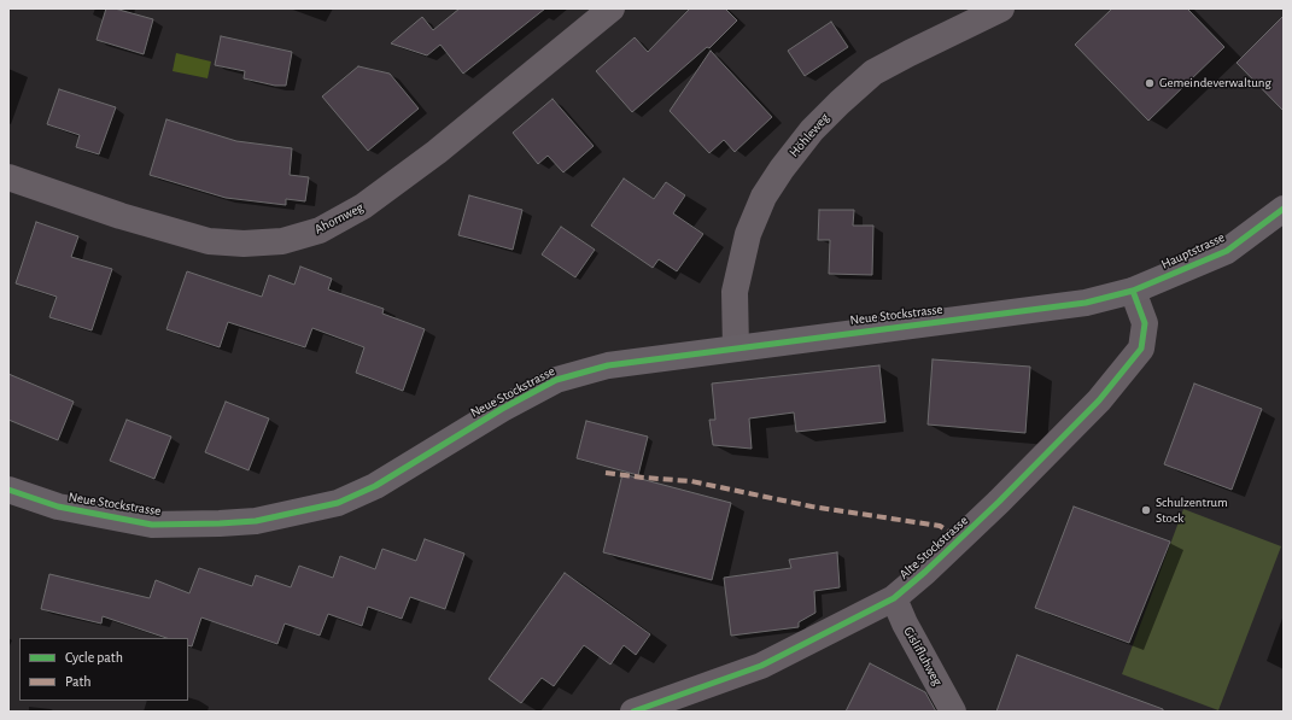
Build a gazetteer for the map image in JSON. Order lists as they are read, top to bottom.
{
  "streets": {
    "street": [
      "Höhleweg",
      "Ahornweg",
      "Hauptstrasse",
      "Neue Stockstrasse",
      "Alte Stockstrasse",
      "Gislifluhweg"
    ]
  },
  "crossings": [
    ["Höhleweg", "Neue Stockstrasse"],
    ["Hauptstrasse", "Neue Stockstrasse"],
    ["Hauptstrasse", "Alte Stockstrasse"],
    ["Neue Stockstrasse", "Alte Stockstrasse"],
    ["Alte Stockstrasse", "Gislifluhweg"]
  ],
  "places": ["Gemeindeverwaltung", "Schulzentrum Stock"],
  "legend": ["Cycle path", "Path"]
}
